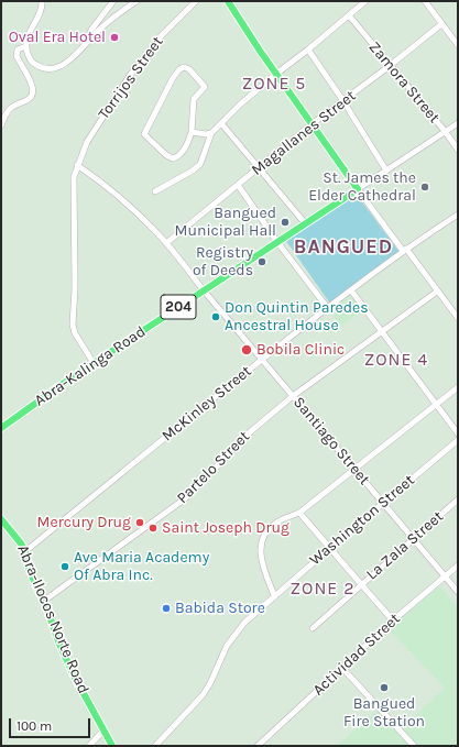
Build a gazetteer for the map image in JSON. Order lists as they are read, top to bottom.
{
  "streets": {
    "main road": ["204", "Abra-Kalinga Road", "Abra-Ilocos Norte Road"],
    "street": [
      "Torrijos Street",
      "Zamora Street",
      "Magallanes Street",
      "McKinley Street",
      "Santiago Street",
      "Partelo Street",
      "Washington Street",
      "La Zala Street",
      "Actividad Street"
    ]
  },
  "crossings": [
    ["Torrijos Street", "Abra-Kalinga Road"],
    ["Torrijos Street", "Santiago Street"],
    ["Zamora Street", "Magallanes Street"],
    ["Magallanes Street", "Santiago Street"],
    ["Abra-Kalinga Road", "Santiago Street"],
    ["McKinley Street", "Santiago Street"],
    ["McKinley Street", "Abra-Ilocos Norte Road"],
    ["Santiago Street", "Partelo Street"],
    ["Santiago Street", "Washington Street"],
    ["Santiago Street", "La Zala Street"],
    ["Santiago Street", "Actividad Street"],
    ["Partelo Street", "Abra-Ilocos Norte Road"]
  ],
  "districts": [
    "ZONE 5",
    "BANGUED",
    "ZONE 4",
    "ZONE 2"
  ],
  "places": [
    "Oval Era Hotel",
    "St. James the Elder Cathedral",
    "Bangued Municipal Hall",
    "Registry of Deeds",
    "Don Quintin Paredes Ancestral House",
    "Bobila Clinic",
    "Mercury Drug",
    "Saint Joseph Drug",
    "Ave Maria Academy Of Abra Inc.",
    "Babida Store",
    "Bangued Fire Station"
  ],
  "scale_bar": "100 m"
}
